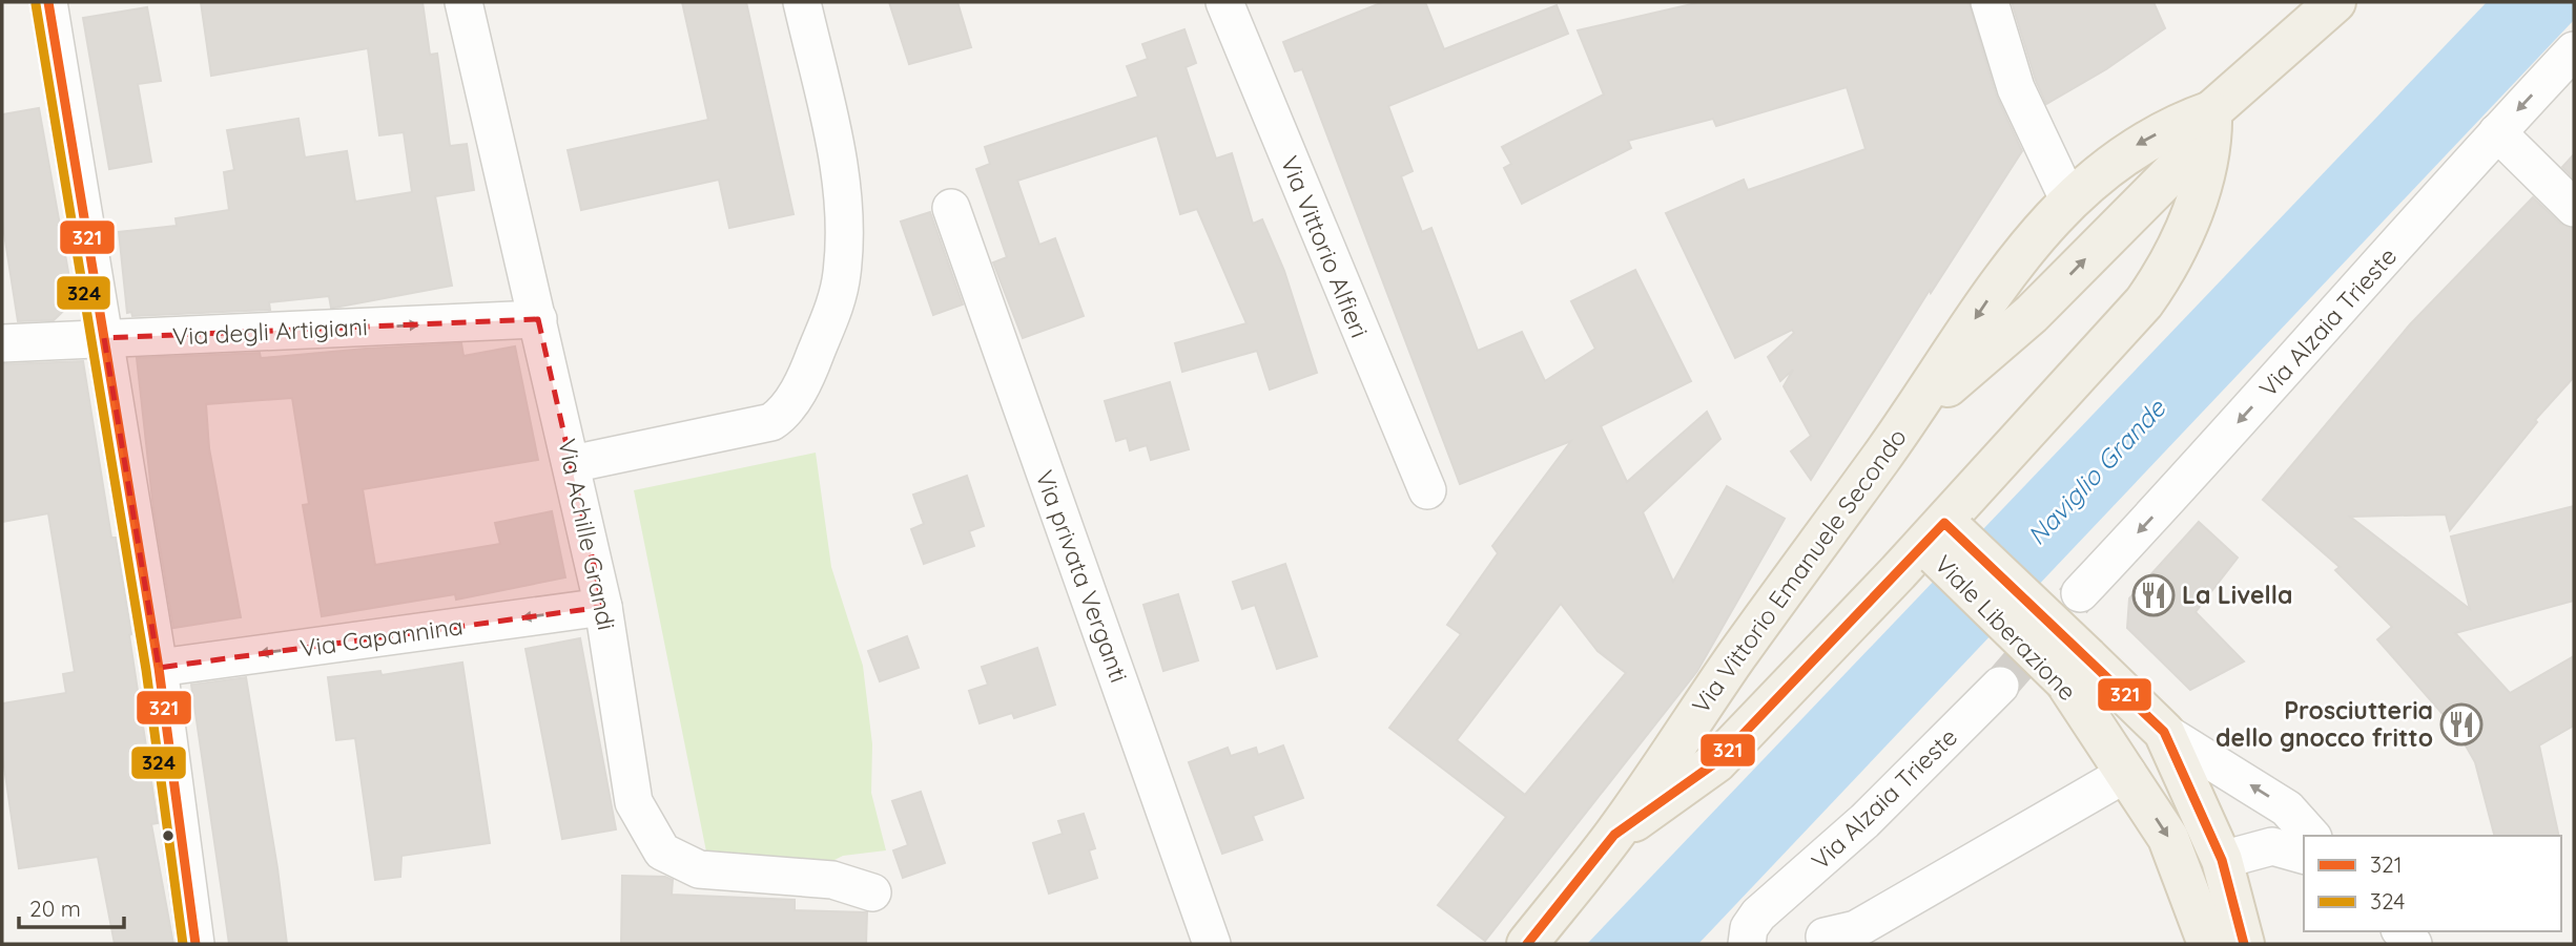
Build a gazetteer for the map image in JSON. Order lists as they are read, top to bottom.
{
  "streets": {
    "main road": ["Via Vittorio Emanuele Secondo", "Viale Liberazione"],
    "street": [
      "Via Vittorio Alfieri",
      "Via Alzaia Trieste",
      "Via degli Artigiani",
      "Via Achille Grandi",
      "Via privata Verganti",
      "Via Capannina"
    ]
  },
  "crossings": [
    ["Via degli Artigiani", "Via Achille Grandi"],
    ["Via Achille Grandi", "Via Capannina"],
    ["Via Vittorio Emanuele Secondo", "Viale Liberazione"]
  ],
  "one_way": ["Via Alzaia Trieste", "Via degli Artigiani", "Via Capannina"],
  "water": ["Naviglio Grande"],
  "places": {
    "restaurant": ["La Livella", "Prosciutteria dello gnocco fritto"]
  },
  "lines": ["transit line 321", "transit line 324"],
  "legend": ["321", "324"],
  "scale_bar": "20 m"
}
